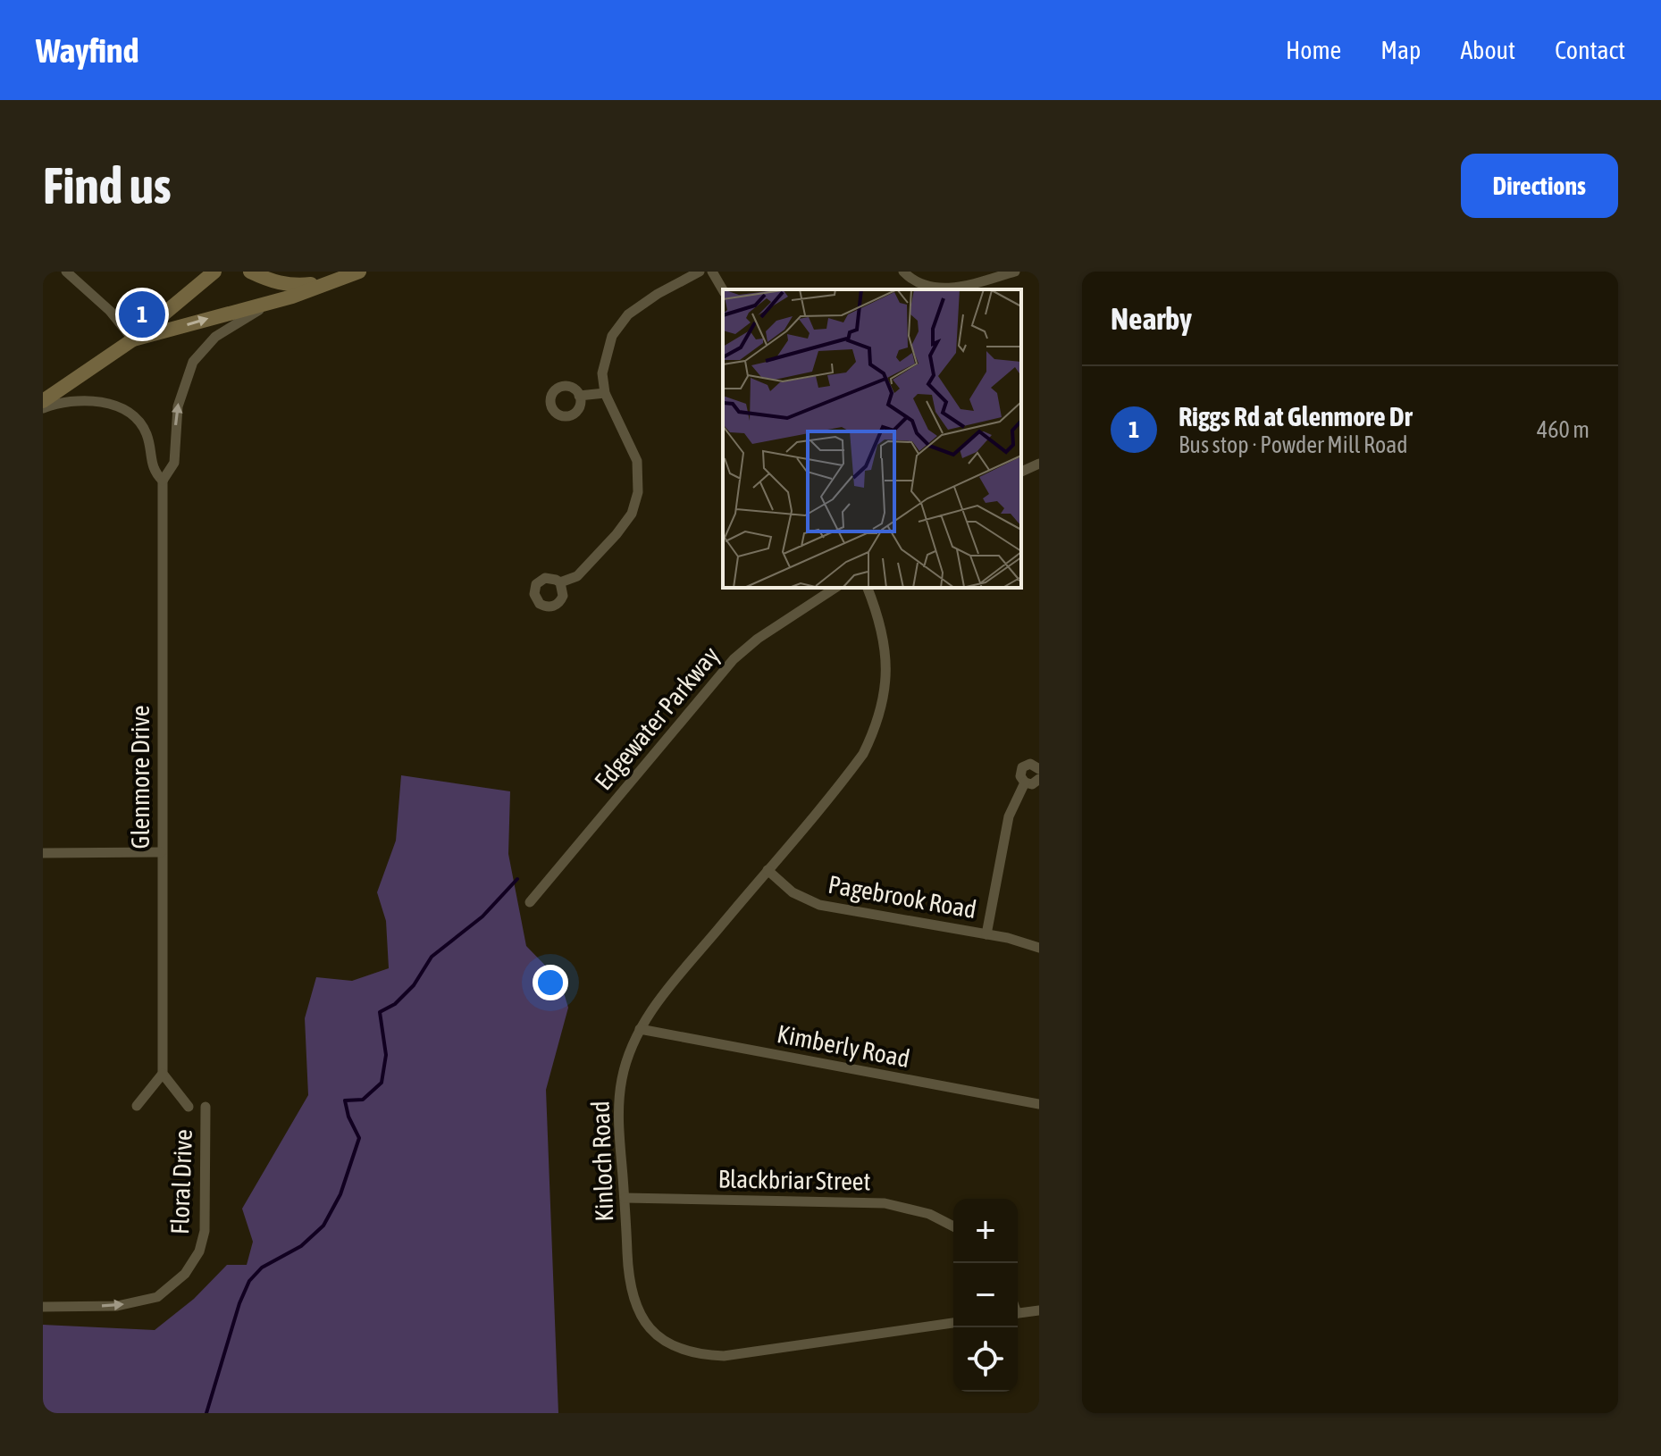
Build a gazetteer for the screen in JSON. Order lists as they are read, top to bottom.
{
  "streets": {
    "street": [
      "Edgewater Parkway",
      "Glenmore Drive",
      "Pagebrook Road",
      "Kimberly Road",
      "Kinloch Road",
      "Blackbriar Street",
      "Floral Drive"
    ]
  },
  "crossings": [
    ["Pagebrook Road", "Kinloch Road"],
    ["Kimberly Road", "Kinloch Road"],
    ["Kinloch Road", "Blackbriar Street"]
  ],
  "page": {
    "header": "Wayfind",
    "nav": [
      "Home",
      "Map",
      "About",
      "Contact"
    ],
    "buttons": "Directions",
    "title": "Find us",
    "heading": "Nearby",
    "pins": "1",
    "list": [
      {
        "mark": "1",
        "name": "Riggs Rd at Glenmore Dr",
        "note": "Bus stop · Powder Mill Road",
        "value": "460 m"
      }
    ],
    "map_buttons": ["+", "−"]
  }
}
